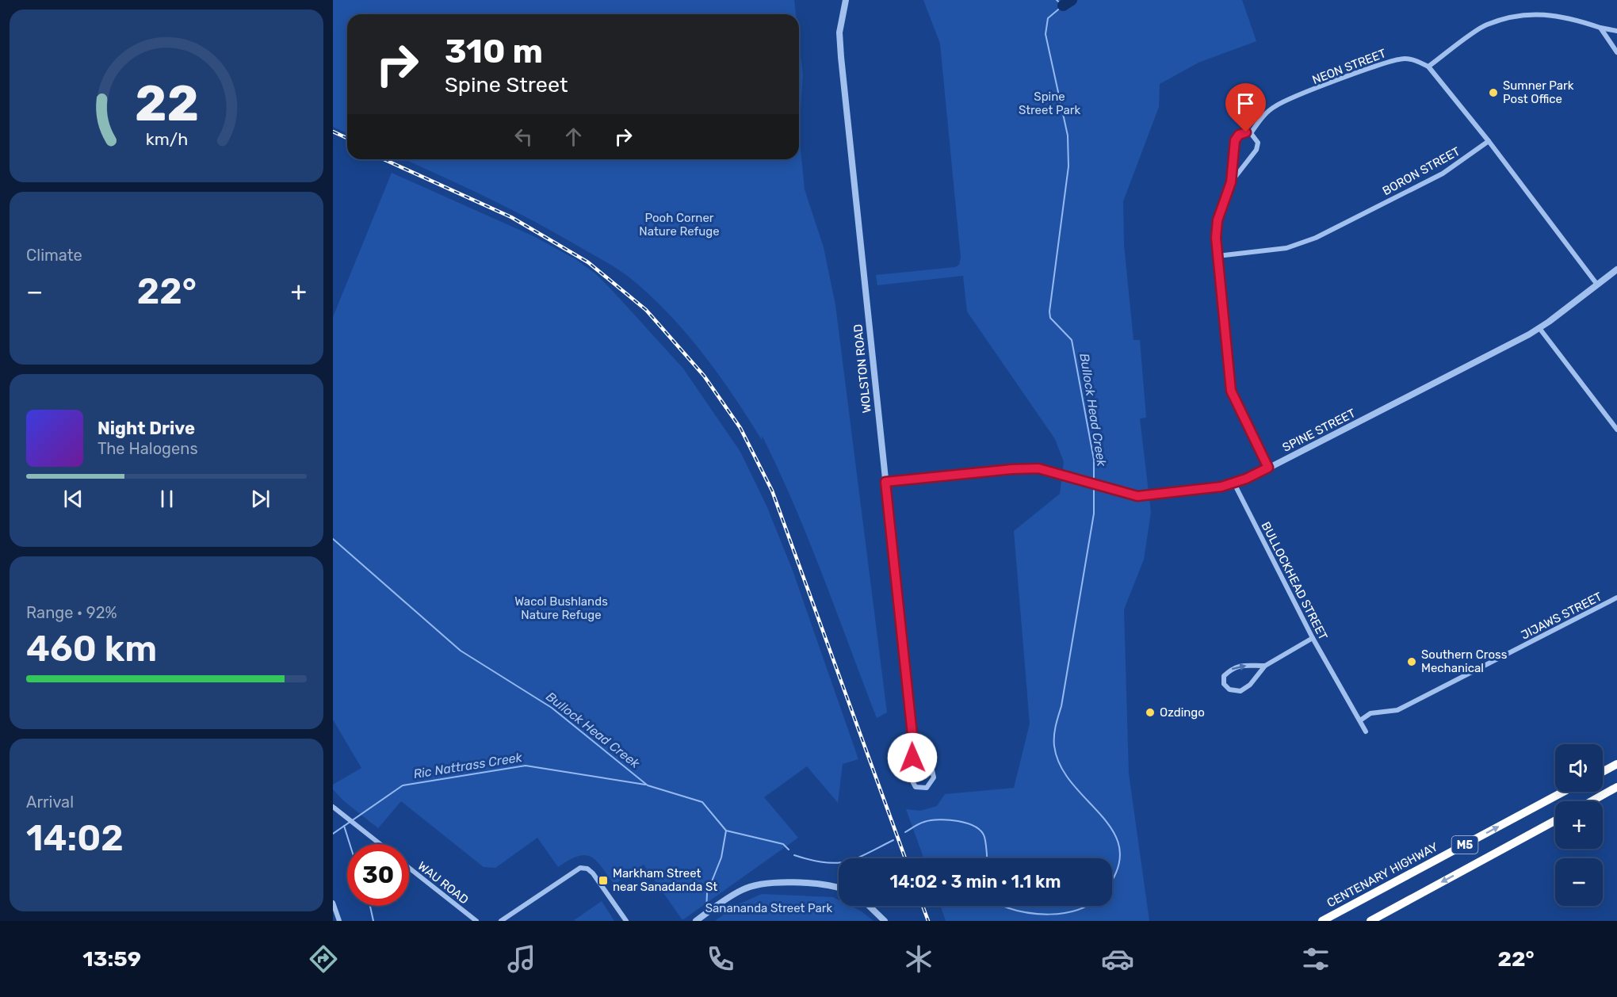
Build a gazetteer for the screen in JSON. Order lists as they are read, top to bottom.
{
  "streets": {
    "highway": ["M5", "CENTENARY HIGHWAY"],
    "street": [
      "NEON STREET",
      "BORON STREET",
      "WOLSTON ROAD",
      "SPINE STREET",
      "BULLOCKHEAD STREET",
      "JIJAWS STREET",
      "WAU ROAD"
    ]
  },
  "crossings": [
    ["NEON STREET", "BORON STREET"],
    ["NEON STREET", "SPINE STREET"],
    ["WOLSTON ROAD", "SPINE STREET"],
    ["SPINE STREET", "BULLOCKHEAD STREET"],
    ["BULLOCKHEAD STREET", "JIJAWS STREET"]
  ],
  "water": ["Bullock Head Creek", "Ric Nattrass Creek"],
  "parks": [
    "Spine Street Park",
    "Pooh Corner Nature Refuge",
    "Wacol Bushlands Nature Refuge",
    "Sanananda Street Park"
  ],
  "places": {
    "other": ["Sumner Park Post Office", "Southern Cross Mechanical", "Ozdingo"],
    "transit": ["Markham Street near Sanadanda St"]
  },
  "page": {
    "turn": ["310 m", "Spine Street"],
    "tile": [
      "Climate",
      ["Range · 92%", "460 km"],
      ["Arrival", "14:02"]
    ],
    "heat": ["−", "22°", "+"],
    "song": ["Night Drive", "The Halogens"],
    "map_buttons": ["+", "−"],
    "limit": "30",
    "trip": "14:02 · 3 min · 1.1 km",
    "tabs": ["13:59", "22°"],
    "gauge": ["22", "km/h"]
  }
}
